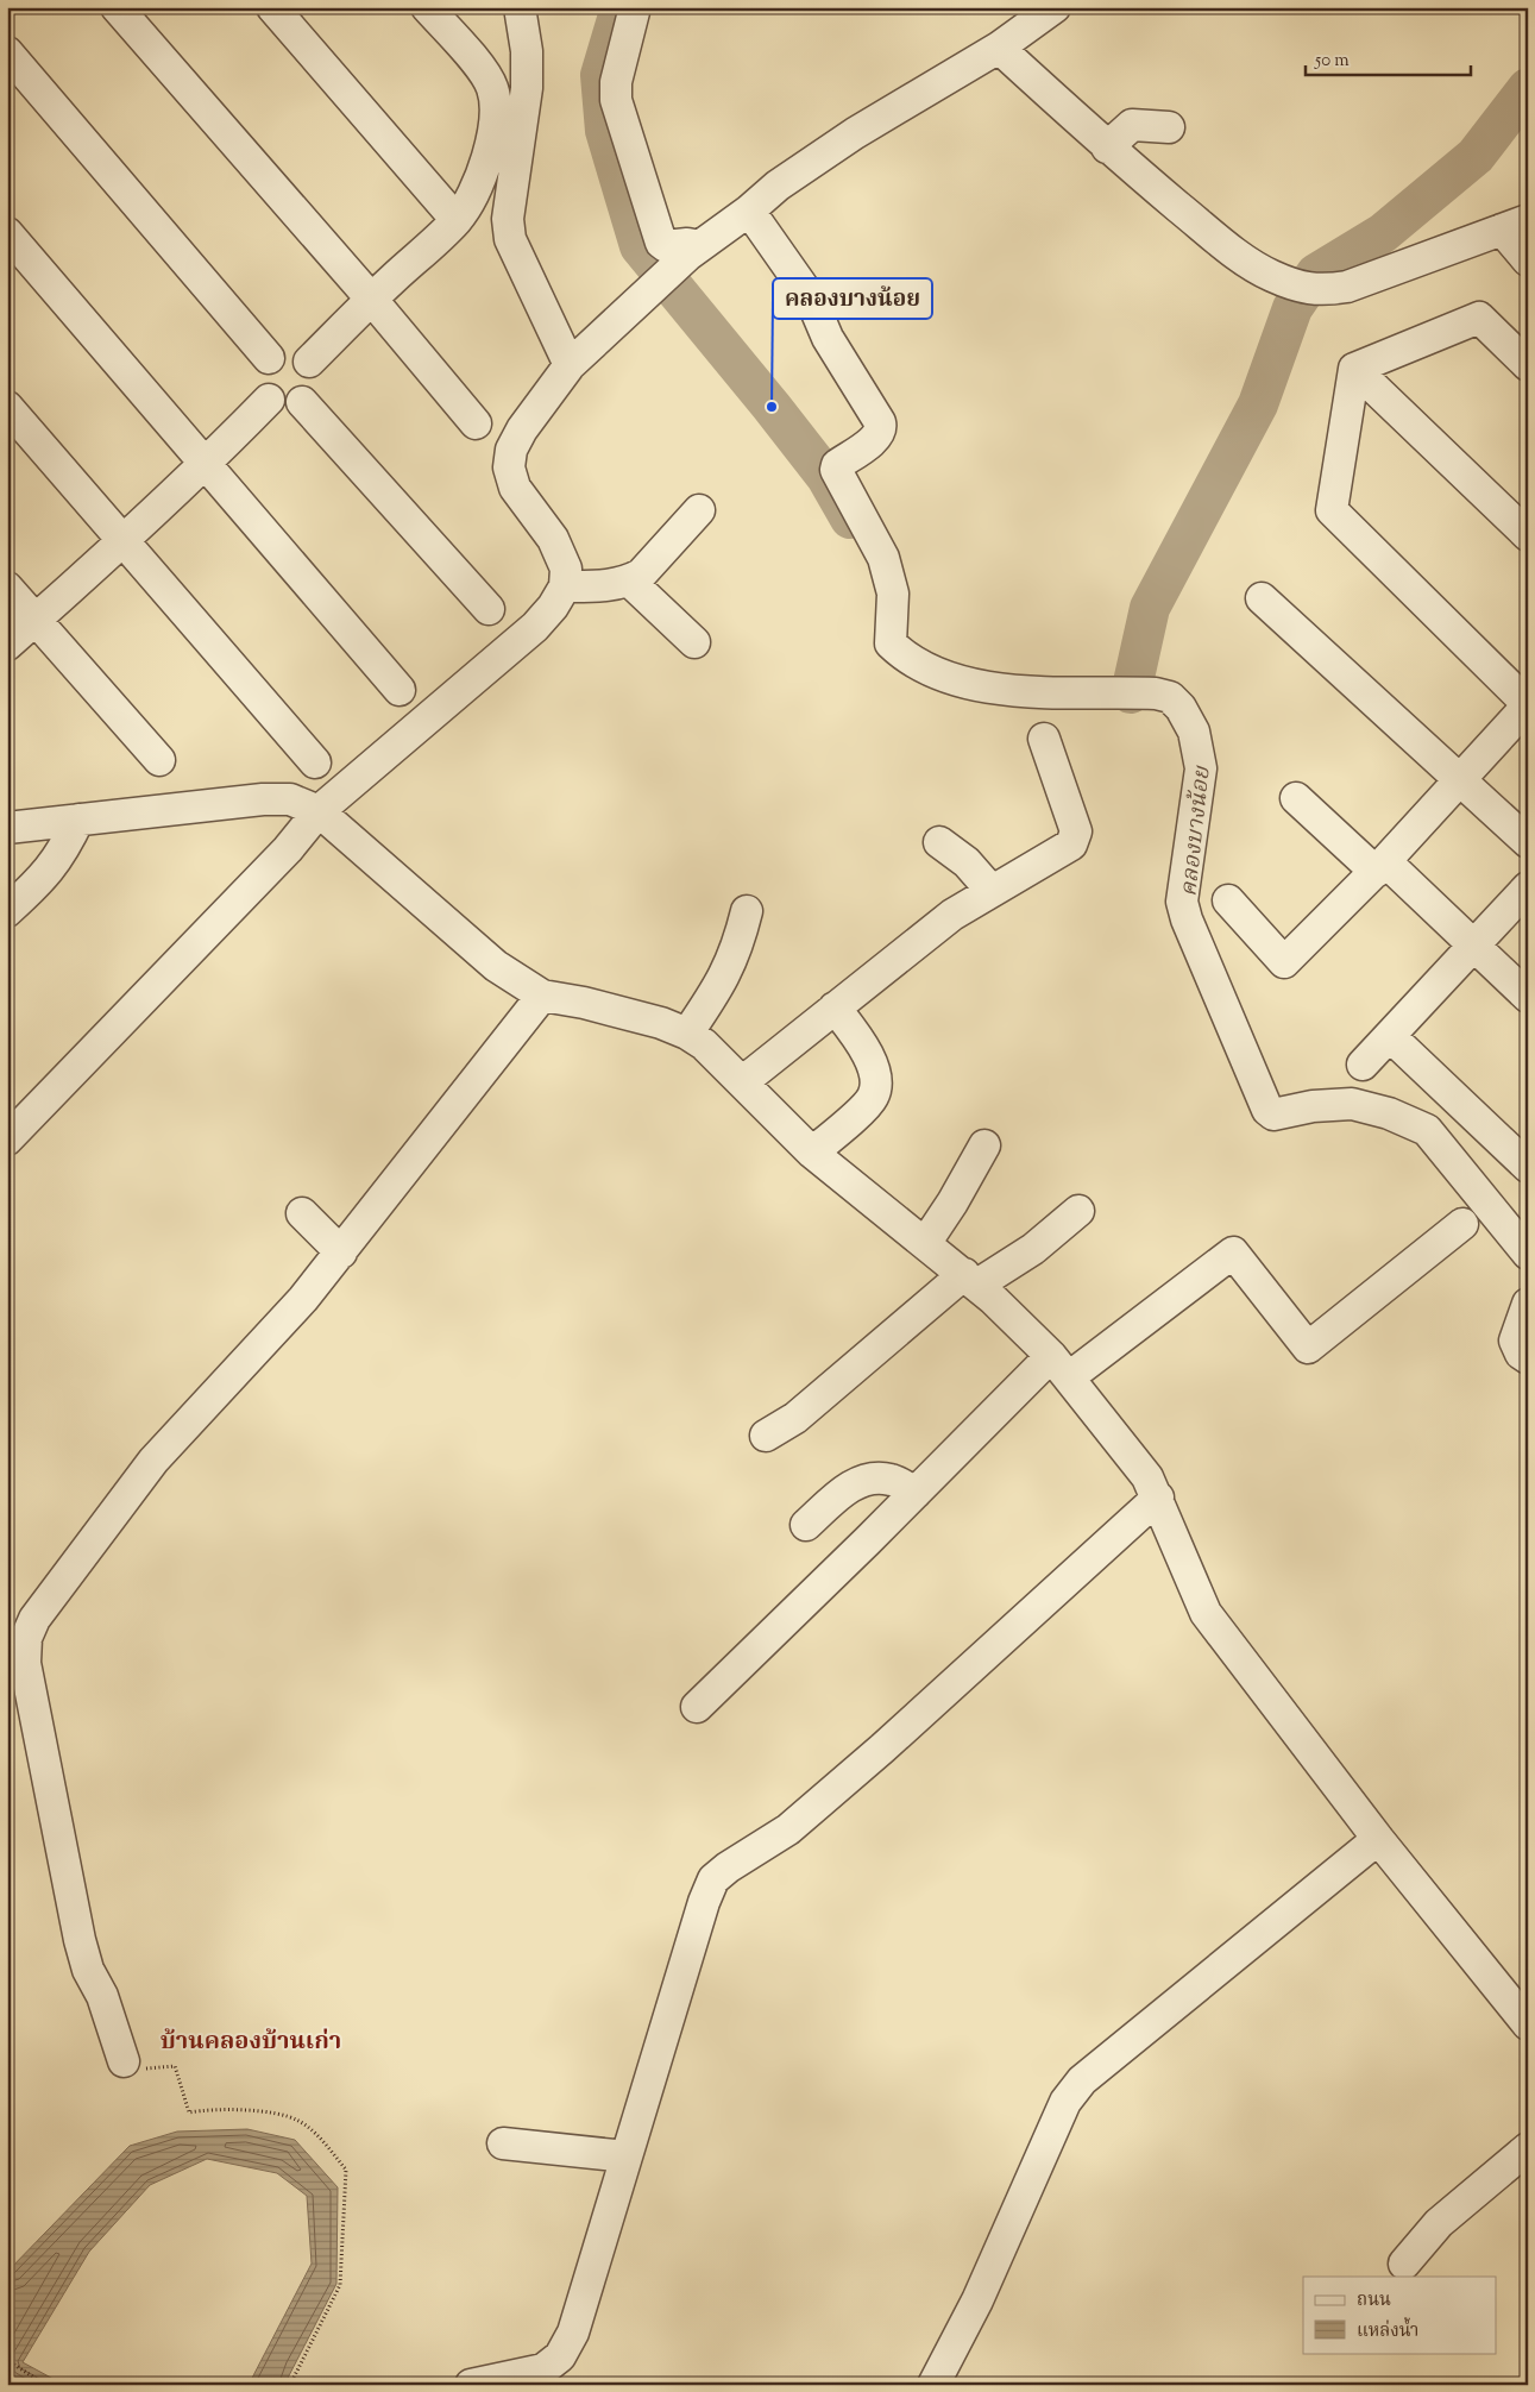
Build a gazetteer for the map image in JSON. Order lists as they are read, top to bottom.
{
  "districts": ["บ้านคลองบ้านเก่า"],
  "water": ["คลองบางน้อย"],
  "places": ["คลองบางน้อย"],
  "legend": ["ถนน", "แหล่งน้ำ"],
  "scale_bar": "50 m"
}
